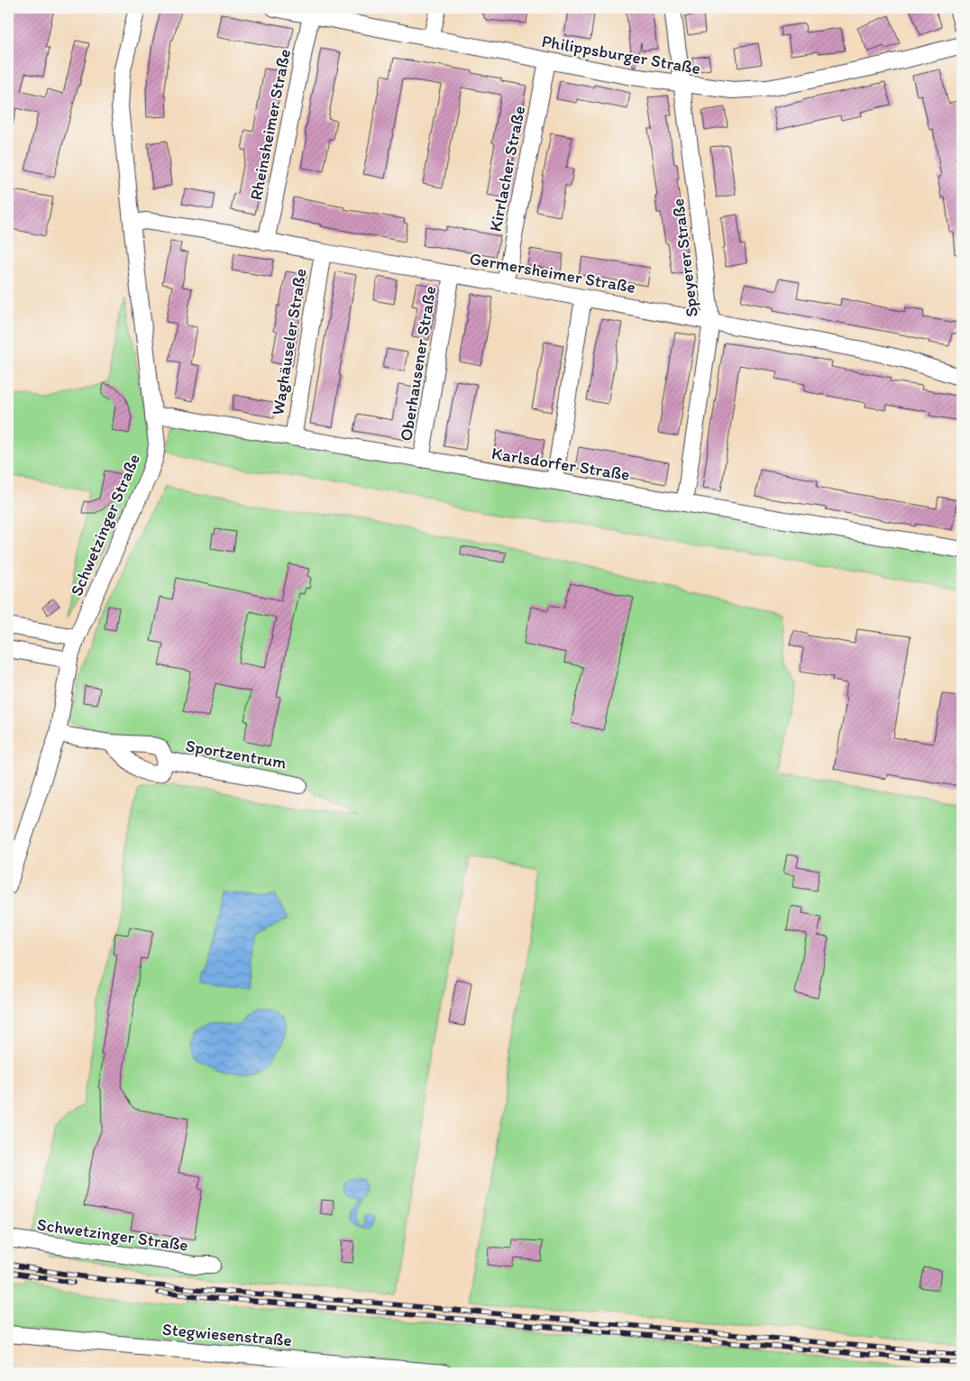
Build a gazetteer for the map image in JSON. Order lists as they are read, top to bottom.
{
  "streets": {
    "street": [
      "Philippsburger Straße",
      "Rheinsheimer Straße",
      "Kirrlacher Straße",
      "Speyerer Straße",
      "Germersheimer Straße",
      "Waghäuseler Straße",
      "Oberhausener Straße",
      "Karlsdorfer Straße",
      "Schwetzinger Straße",
      "Sportzentrum",
      "Stegwiesenstraße"
    ]
  },
  "crossings": [
    ["Philippsburger Straße", "Rheinsheimer Straße"],
    ["Philippsburger Straße", "Kirrlacher Straße"],
    ["Philippsburger Straße", "Speyerer Straße"],
    ["Rheinsheimer Straße", "Germersheimer Straße"],
    ["Kirrlacher Straße", "Germersheimer Straße"],
    ["Speyerer Straße", "Germersheimer Straße"],
    ["Speyerer Straße", "Karlsdorfer Straße"],
    ["Germersheimer Straße", "Waghäuseler Straße"],
    ["Germersheimer Straße", "Oberhausener Straße"],
    ["Germersheimer Straße", "Schwetzinger Straße"],
    ["Waghäuseler Straße", "Karlsdorfer Straße"],
    ["Oberhausener Straße", "Karlsdorfer Straße"],
    ["Karlsdorfer Straße", "Schwetzinger Straße"],
    ["Schwetzinger Straße", "Sportzentrum"]
  ]
}
